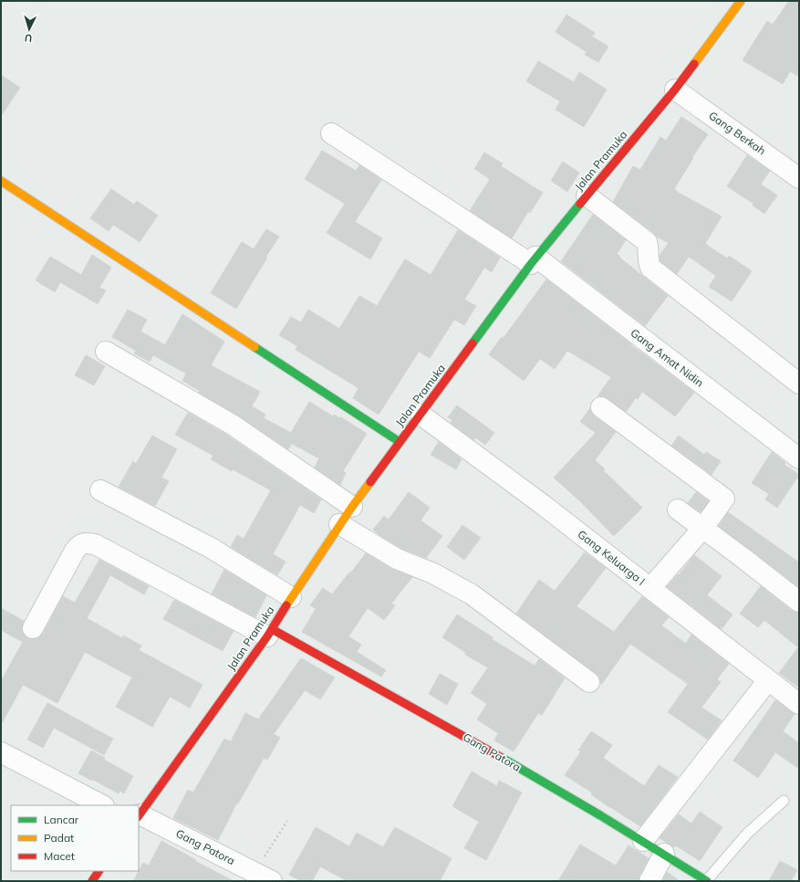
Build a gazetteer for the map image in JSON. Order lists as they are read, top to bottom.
{
  "streets": {
    "street": [
      "Gang Berkah",
      "Jalan Pramuka",
      "Gang Amat Nidin",
      "Gang Keluarga I",
      "Gang Patora"
    ]
  },
  "crossings": [
    ["Gang Berkah", "Jalan Pramuka"],
    ["Jalan Pramuka", "Gang Amat Nidin"],
    ["Jalan Pramuka", "Gang Keluarga I"],
    ["Jalan Pramuka", "Gang Patora"]
  ],
  "legend": ["Lancar", "Padat", "Macet"],
  "north": "bottom"
}
